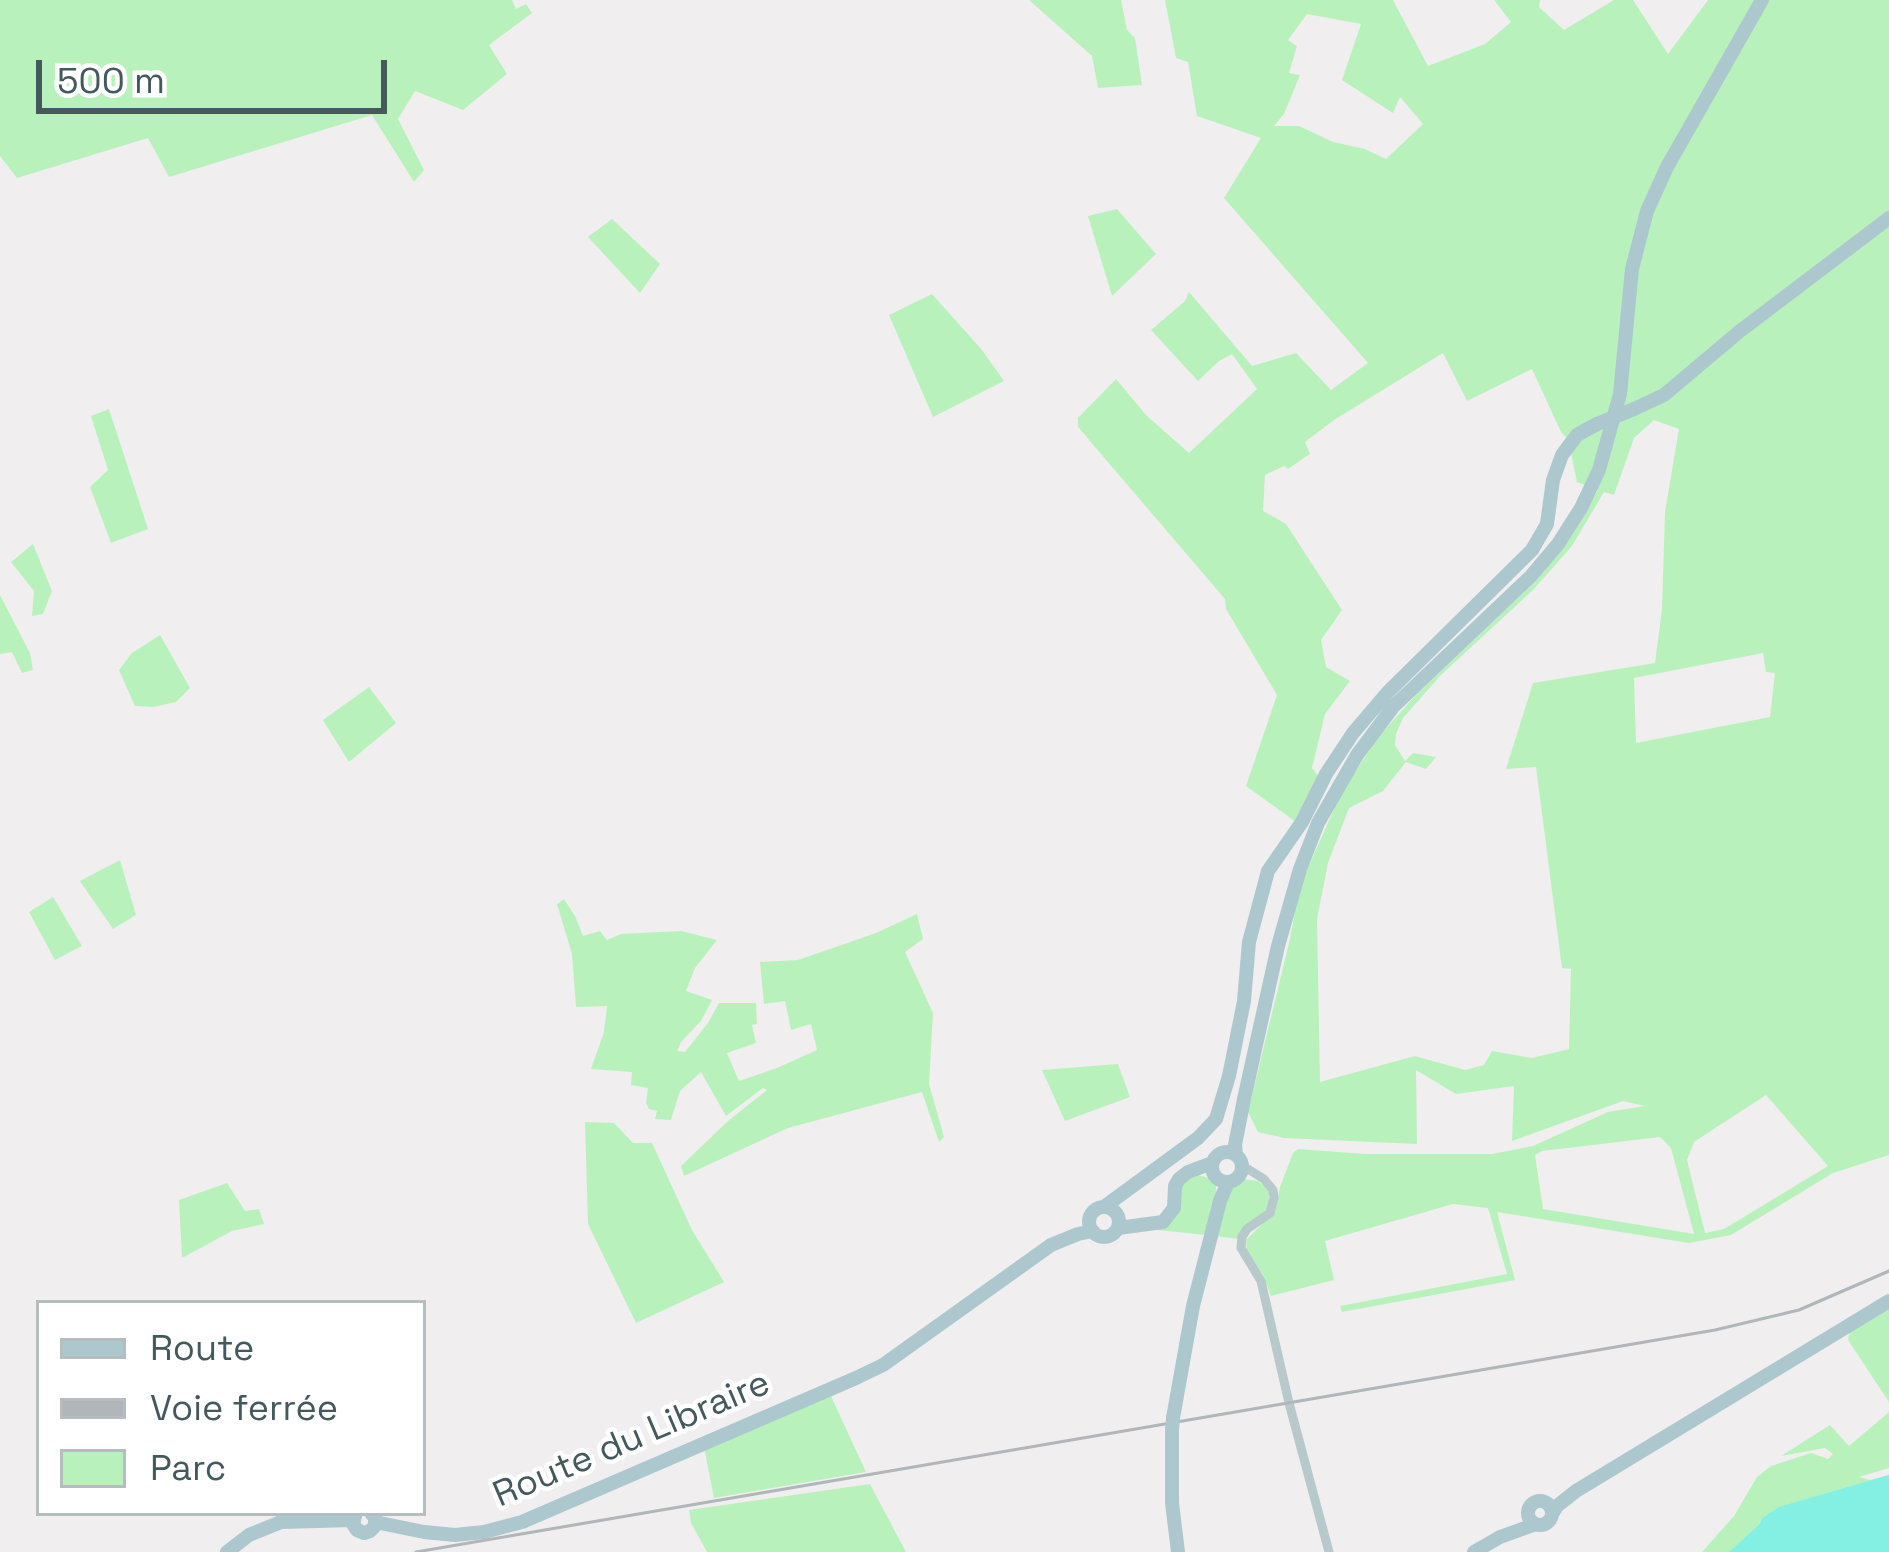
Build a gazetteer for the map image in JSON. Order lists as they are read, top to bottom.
{
  "streets": {
    "main road": ["Route du Libraire"]
  },
  "legend": ["Route", "Voie ferrée", "Parc"],
  "scale_bar": "500 m"
}
